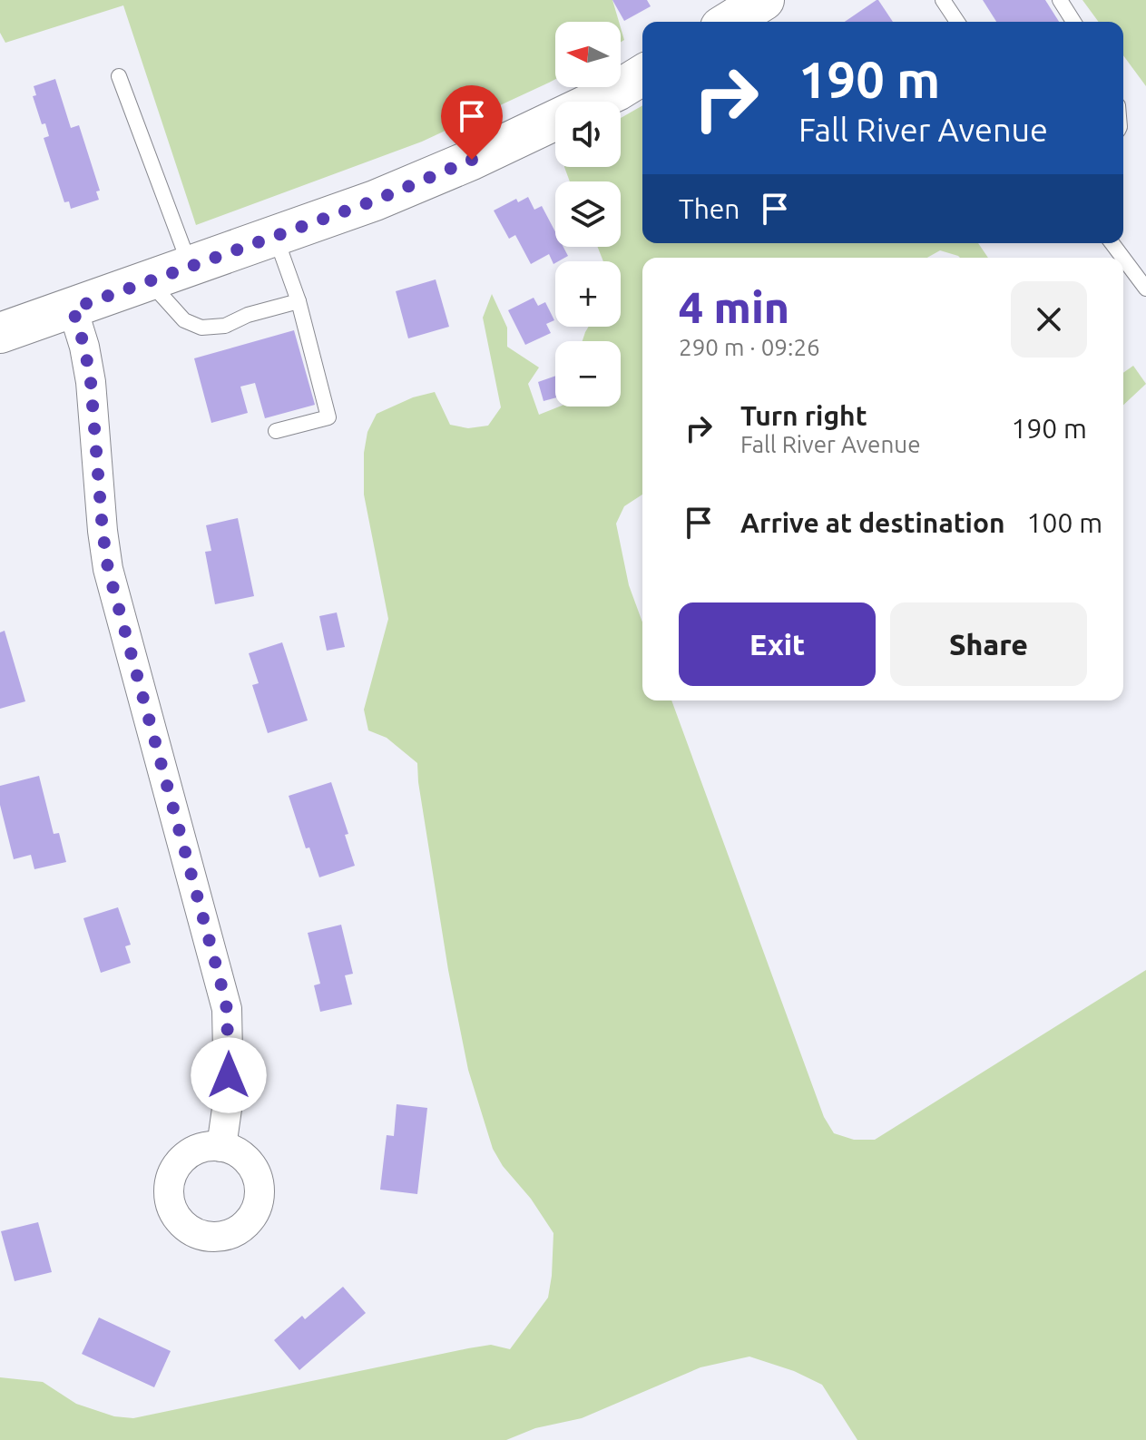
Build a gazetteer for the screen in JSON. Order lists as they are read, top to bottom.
{
  "north": "left",
  "page": {
    "map_buttons": ["+", "−"],
    "turn": ["190 m", "Fall River Avenue"],
    "then": "Then",
    "heading": ["4 min", "290 m · 09:26"],
    "list": [
      {
        "name": "Turn right",
        "note": "Fall River Avenue",
        "value": "190 m"
      },
      {
        "name": "Arrive at destination",
        "value": "100 m"
      }
    ],
    "buttons": ["Exit", "Share"]
  }
}
